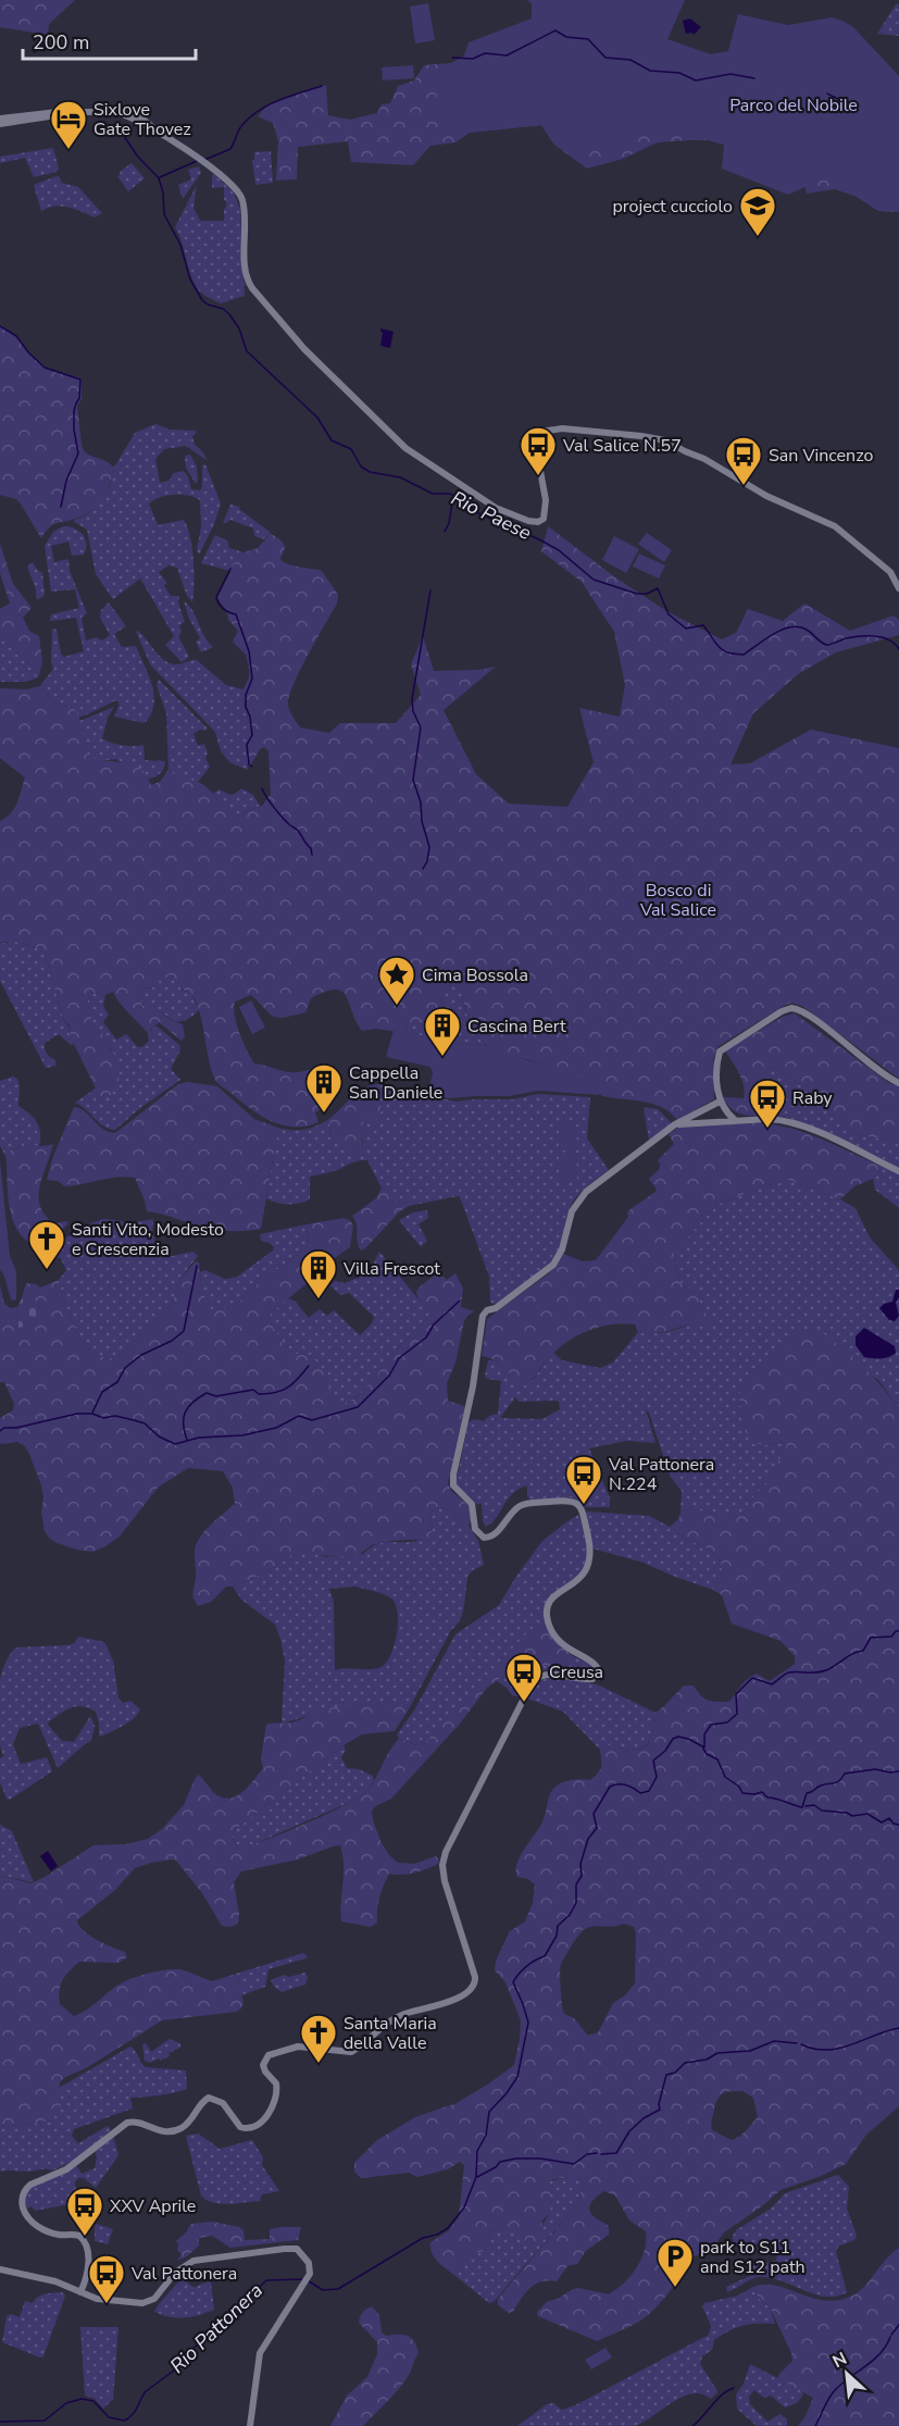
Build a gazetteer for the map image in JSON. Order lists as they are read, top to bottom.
{
  "water": ["Rio Paese", "Rio Pattonera"],
  "parks": ["Parco del Nobile", "Bosco di Val Salice"],
  "places": {
    "hotel": ["Sixlove Gate Thovez"],
    "school or university": ["project cucciolo"],
    "bus stop": [
      "Val Salice N.57",
      "San Vincenzo",
      "Raby",
      "Val Pattonera N.224",
      "Creusa",
      "XXV Aprile",
      "Val Pattonera"
    ],
    "place": ["Cima Bossola"],
    "building": ["Cascina Bert", "Cappella San Daniele", "Villa Frescot"],
    "church": ["Santi Vito, Modesto e Crescenzia", "Santa Maria della Valle"],
    "parking": ["park to S11 and S12 path"]
  },
  "scale_bar": "200 m",
  "north": "top left"
}
